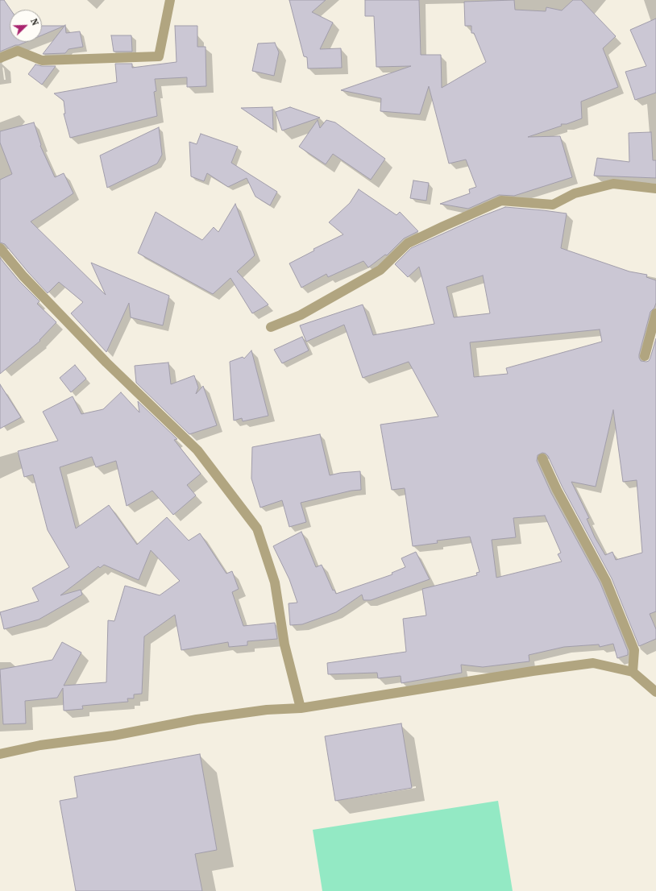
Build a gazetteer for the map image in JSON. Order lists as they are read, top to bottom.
{
  "north": "top right"
}
